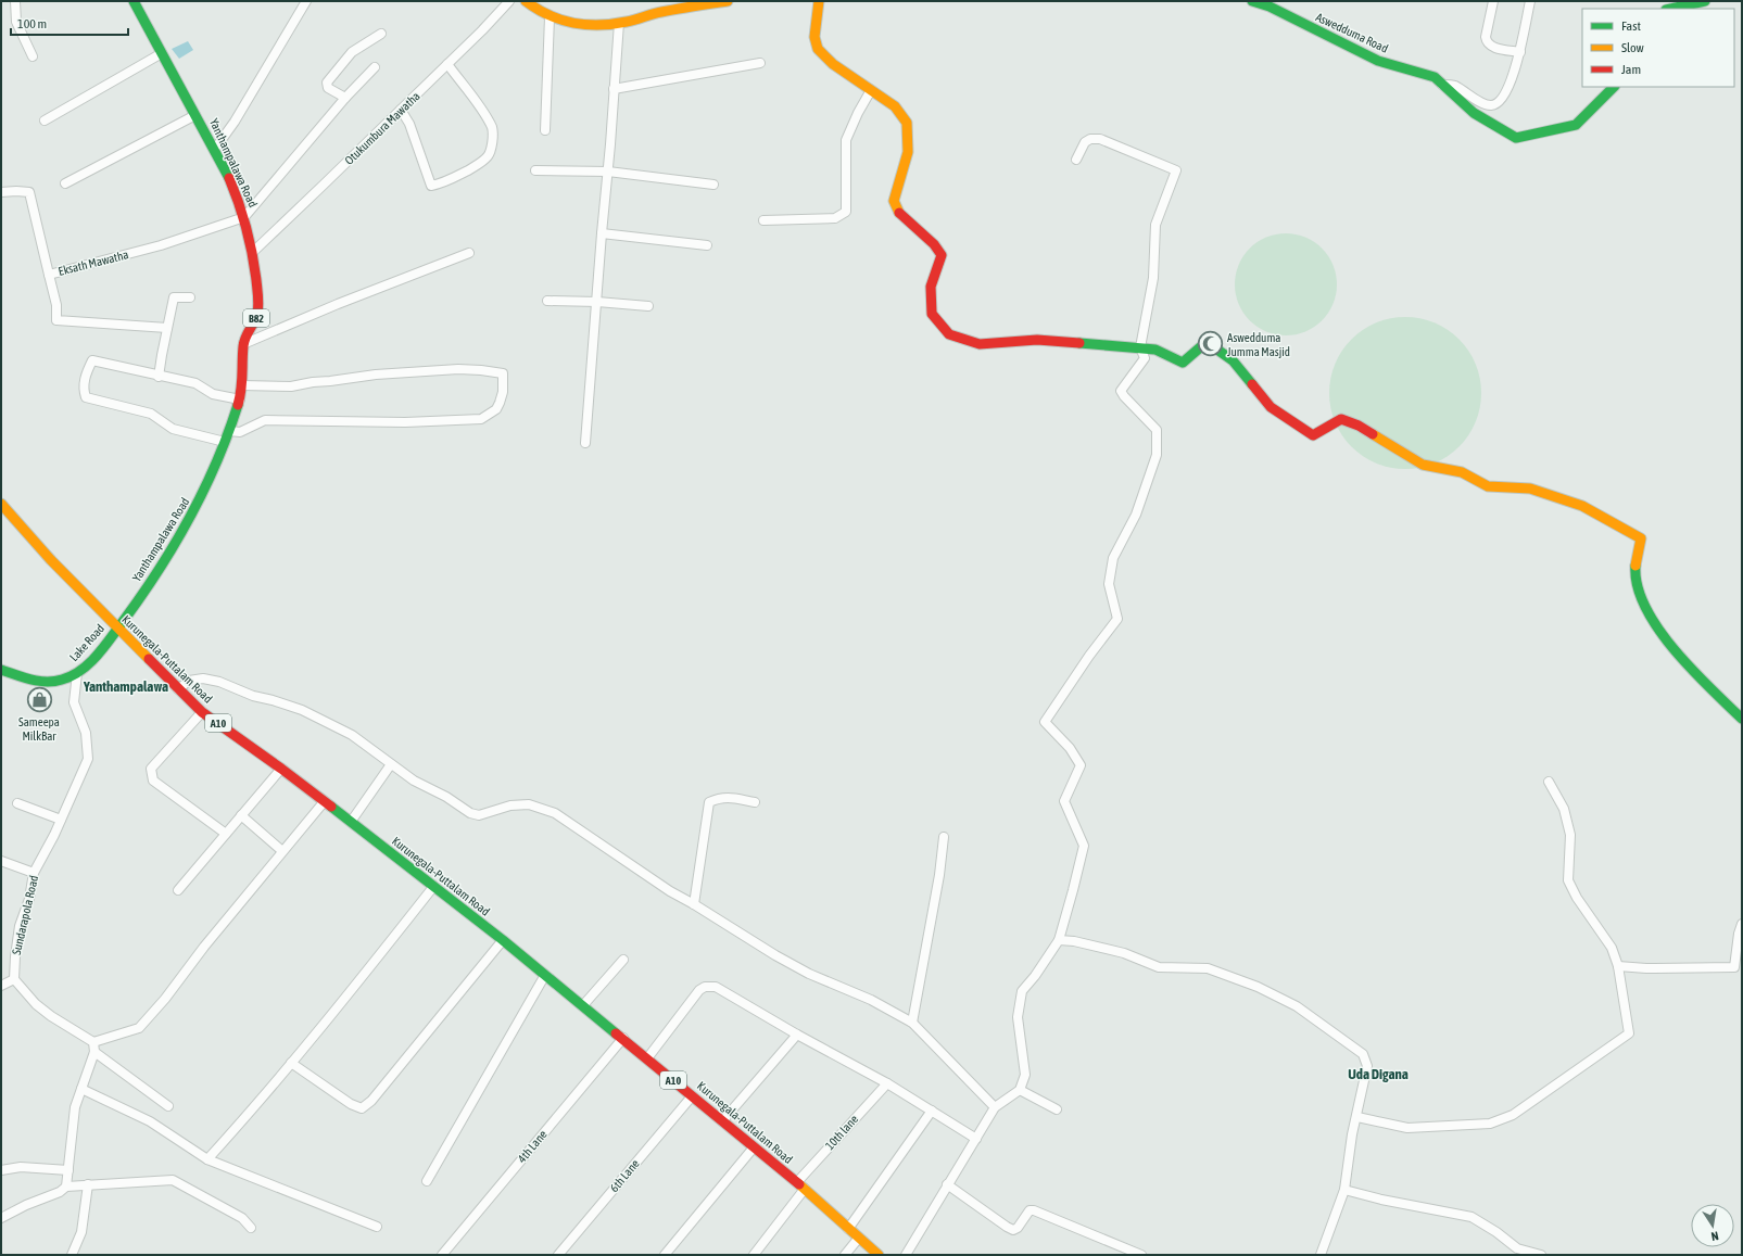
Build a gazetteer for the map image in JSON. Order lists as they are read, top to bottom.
{
  "streets": {
    "main road": [
      "Aswedduma Road",
      "Yanthampalawa Road",
      "B82",
      "Lake Road",
      "Kurunegala-Puttalam Road",
      "A10"
    ],
    "street": [
      "Otukumbura Mawatha",
      "Eksath Mawatha",
      "Sundarapola Road",
      "10th lane",
      "4th Lane",
      "6th Lane"
    ]
  },
  "crossings": [
    ["Otukumbura Mawatha", "Yanthampalawa Road"],
    ["Yanthampalawa Road", "Eksath Mawatha"],
    ["Yanthampalawa Road", "Lake Road"],
    ["Yanthampalawa Road", "Kurunegala-Puttalam Road"],
    ["Lake Road", "Kurunegala-Puttalam Road"],
    ["Lake Road", "Sundarapola Road"],
    ["Kurunegala-Puttalam Road", "10th lane"],
    ["Kurunegala-Puttalam Road", "4th Lane"],
    ["Kurunegala-Puttalam Road", "6th Lane"]
  ],
  "districts": ["Yanthampalawa", "Uda Digana"],
  "places": {
    "mosque": ["Aswedduma Jumma Masjid"],
    "shop": ["Sameepa MilkBar"]
  },
  "legend": ["Fast", "Slow", "Jam"],
  "scale_bar": "100 m",
  "north": "bottom"
}
